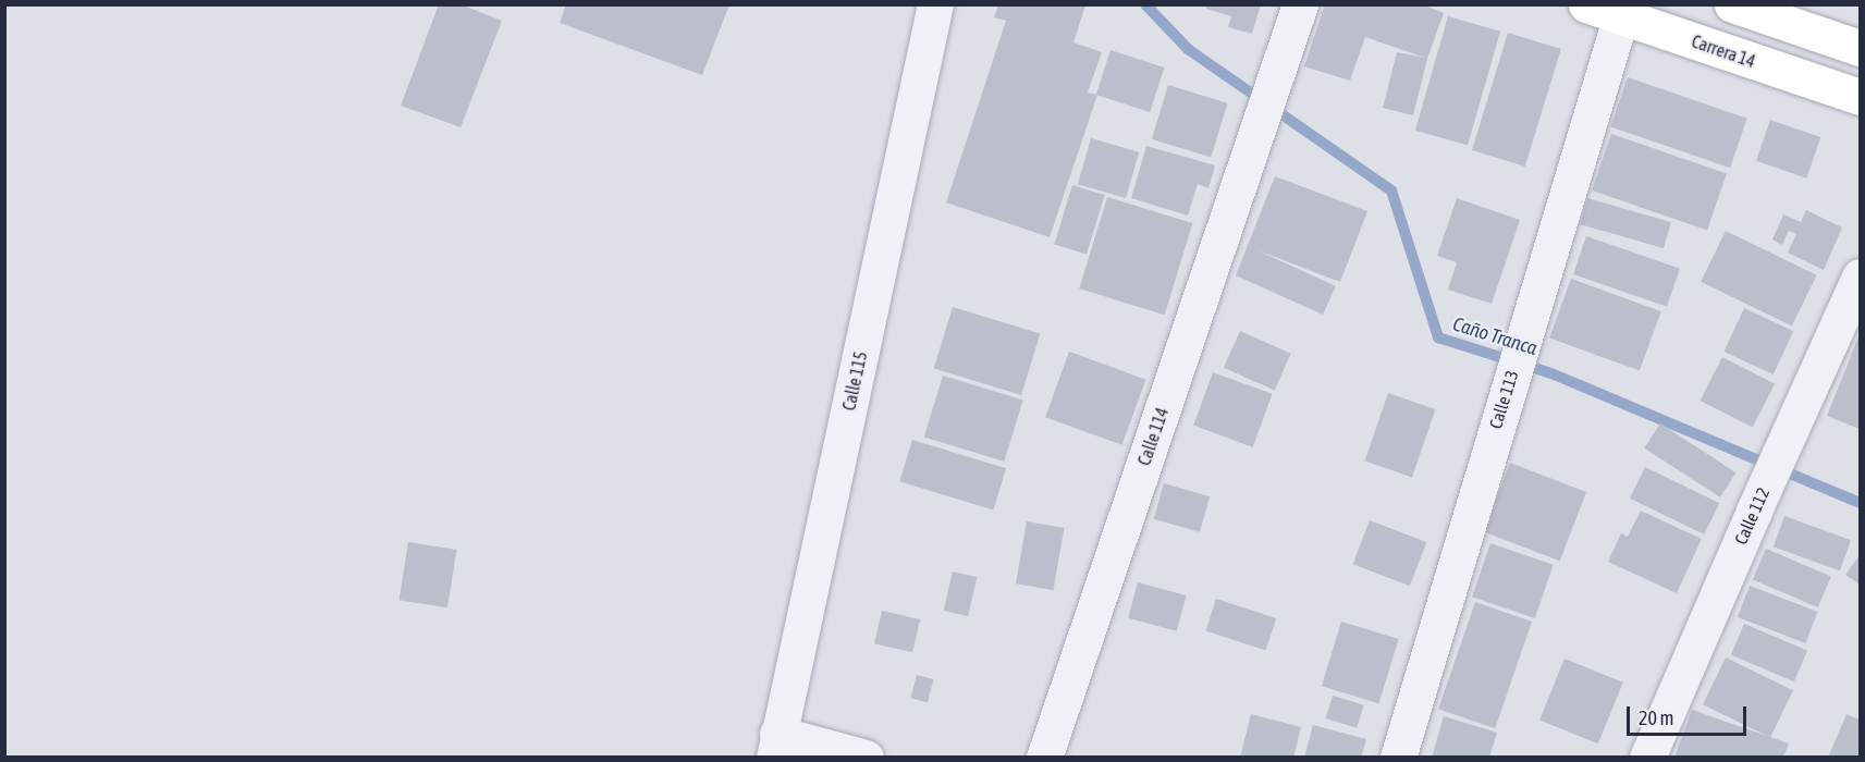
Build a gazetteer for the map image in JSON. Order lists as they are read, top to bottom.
{
  "streets": {
    "main road": ["Carrera 14"],
    "street": [
      "Calle 115",
      "Calle 113",
      "Calle 114",
      "Calle 112"
    ]
  },
  "crossings": [
    ["Carrera 14", "Calle 113"]
  ],
  "water": ["Caño Tranca"],
  "scale_bar": "20 m"
}
